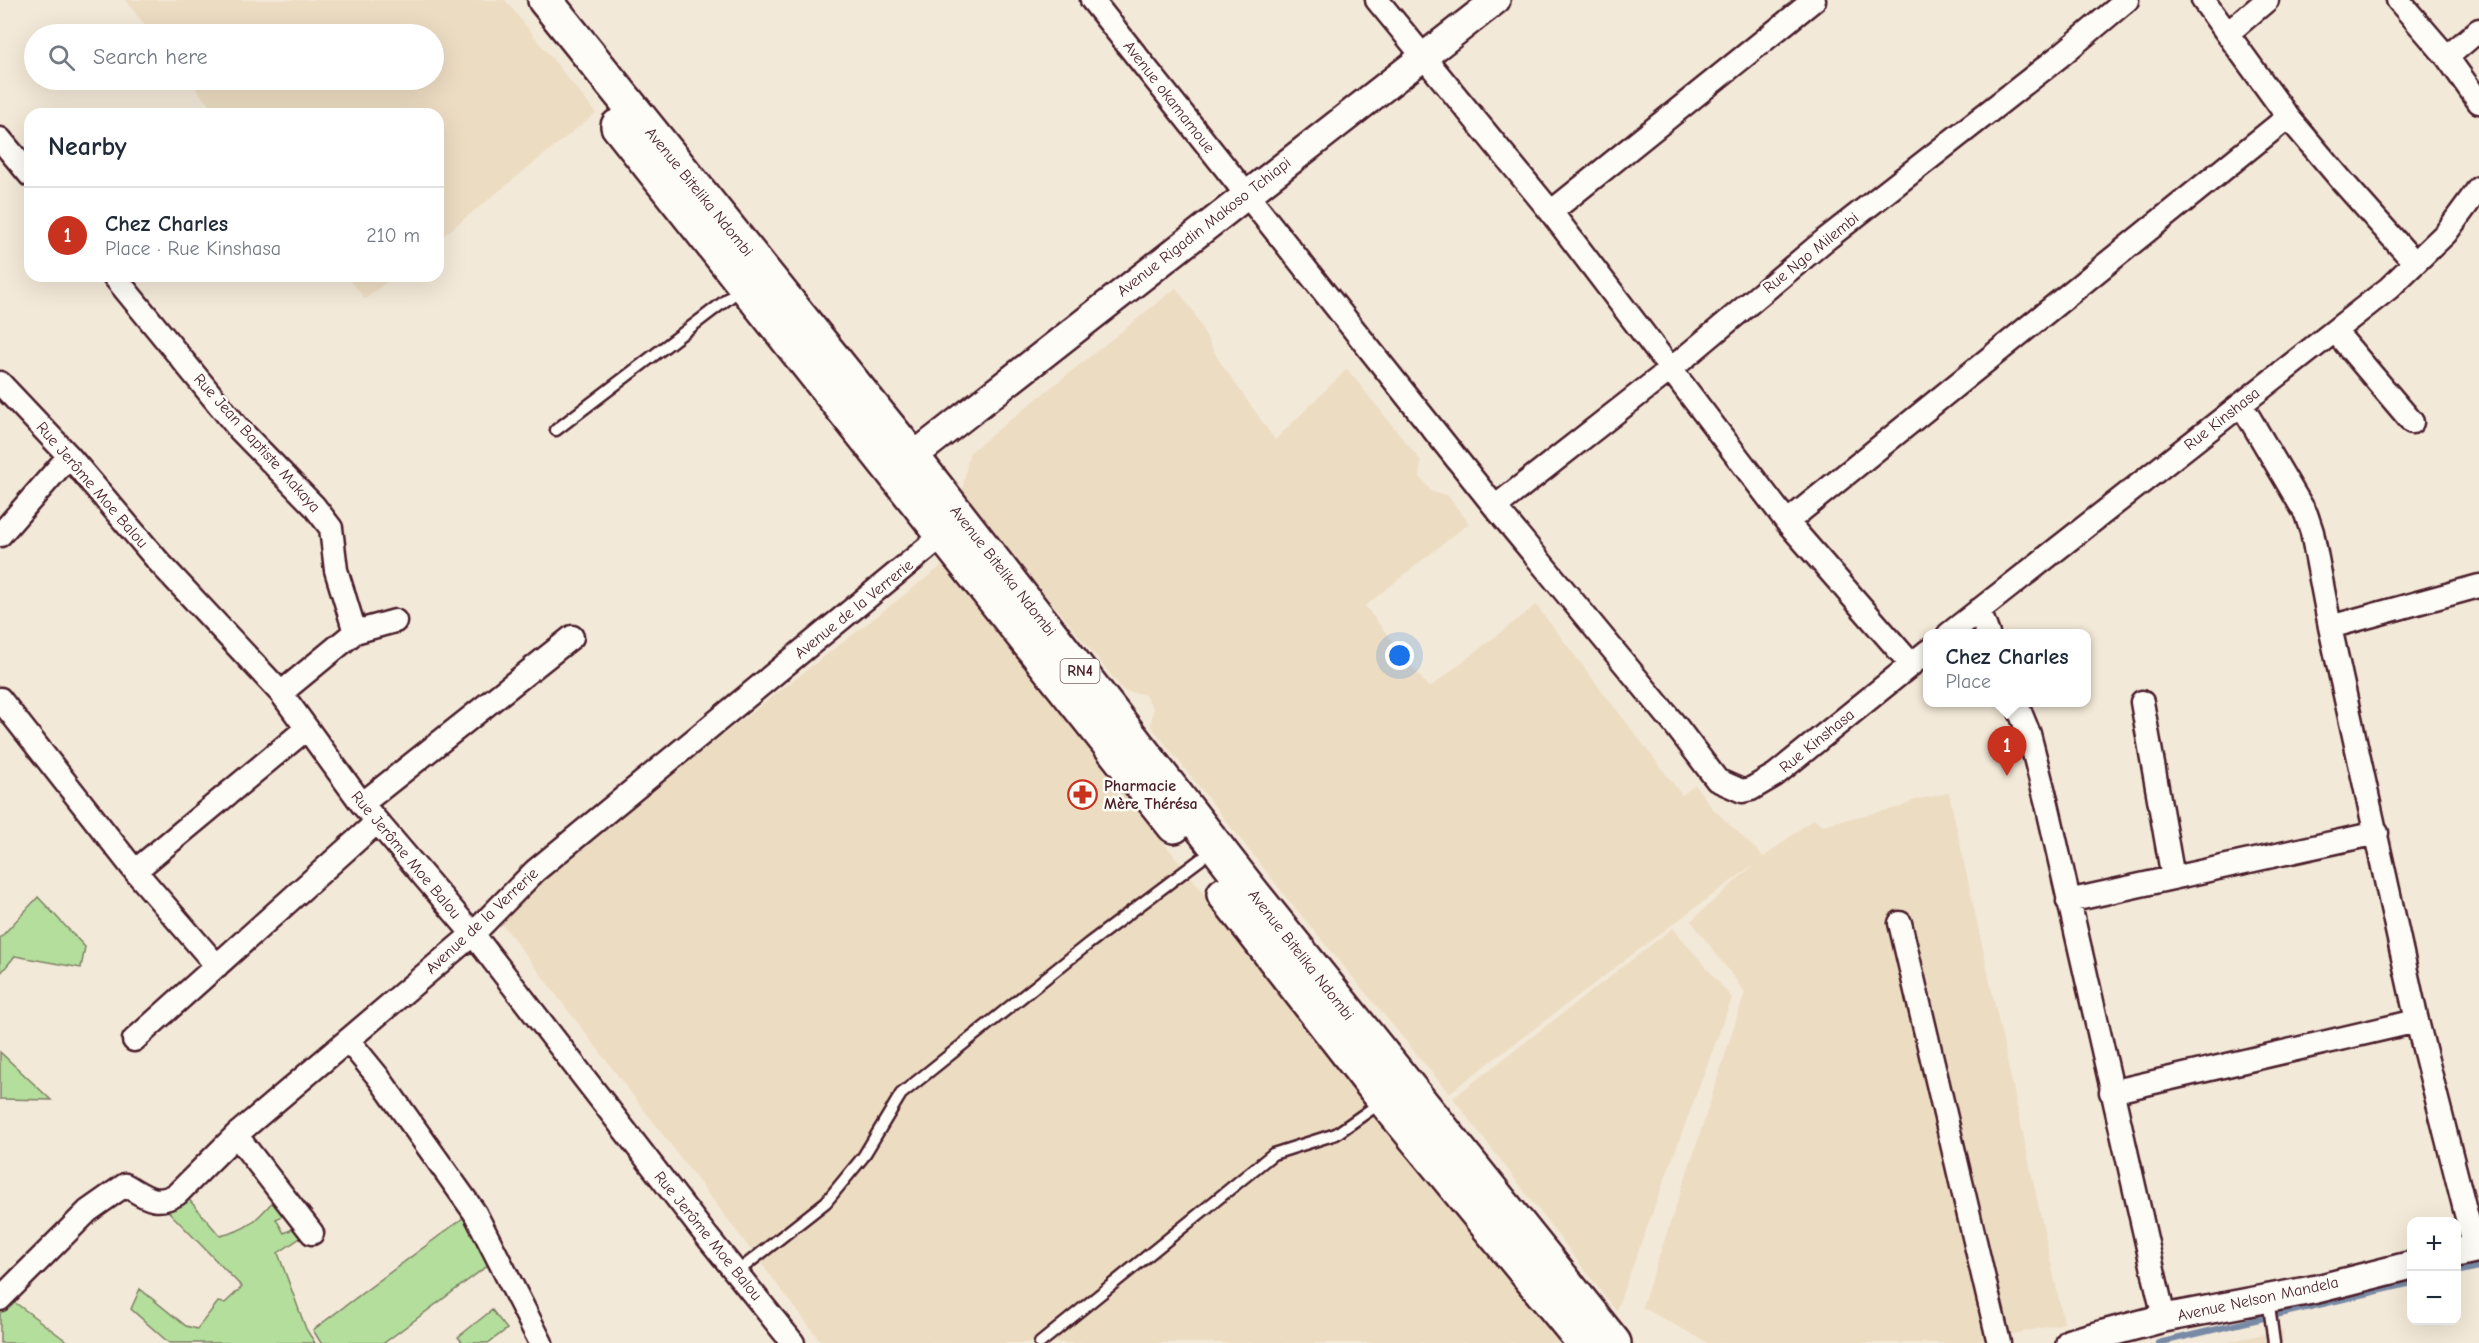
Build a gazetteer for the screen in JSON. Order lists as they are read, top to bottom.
{
  "streets": {
    "highway": ["Avenue Bitelika Ndombi", "RN4"],
    "street": [
      "Avenue okamamoue",
      "Avenue Rigadin Makoso Tchiapi",
      "Rue Ngo Milembi",
      "Rue Kinshasa",
      "Rue Jean Baptiste Makaya",
      "Rue Jerôme Moe Balou",
      "Avenue de la Verrerie",
      "Avenue Nelson Mandela"
    ]
  },
  "crossings": [
    ["Avenue okamamoue", "Avenue Rigadin Makoso Tchiapi"],
    ["Avenue okamamoue", "Rue Ngo Milembi"],
    ["Avenue okamamoue", "Rue Kinshasa"],
    ["Avenue Bitelika Ndombi", "Avenue Rigadin Makoso Tchiapi"],
    ["Avenue Bitelika Ndombi", "Avenue de la Verrerie"],
    ["Rue Jerôme Moe Balou", "Avenue de la Verrerie"]
  ],
  "places": {
    "pharmacy": ["Pharmacie Mère Thérésa"]
  },
  "page": {
    "search": "Search here",
    "heading": "Nearby",
    "list": [
      {
        "mark": "1",
        "name": "Chez Charles",
        "note": "Place · Rue Kinshasa",
        "value": "210 m"
      }
    ],
    "popup": ["Chez Charles", "Place"],
    "pins": "1",
    "map_buttons": ["+", "−"]
  }
}
